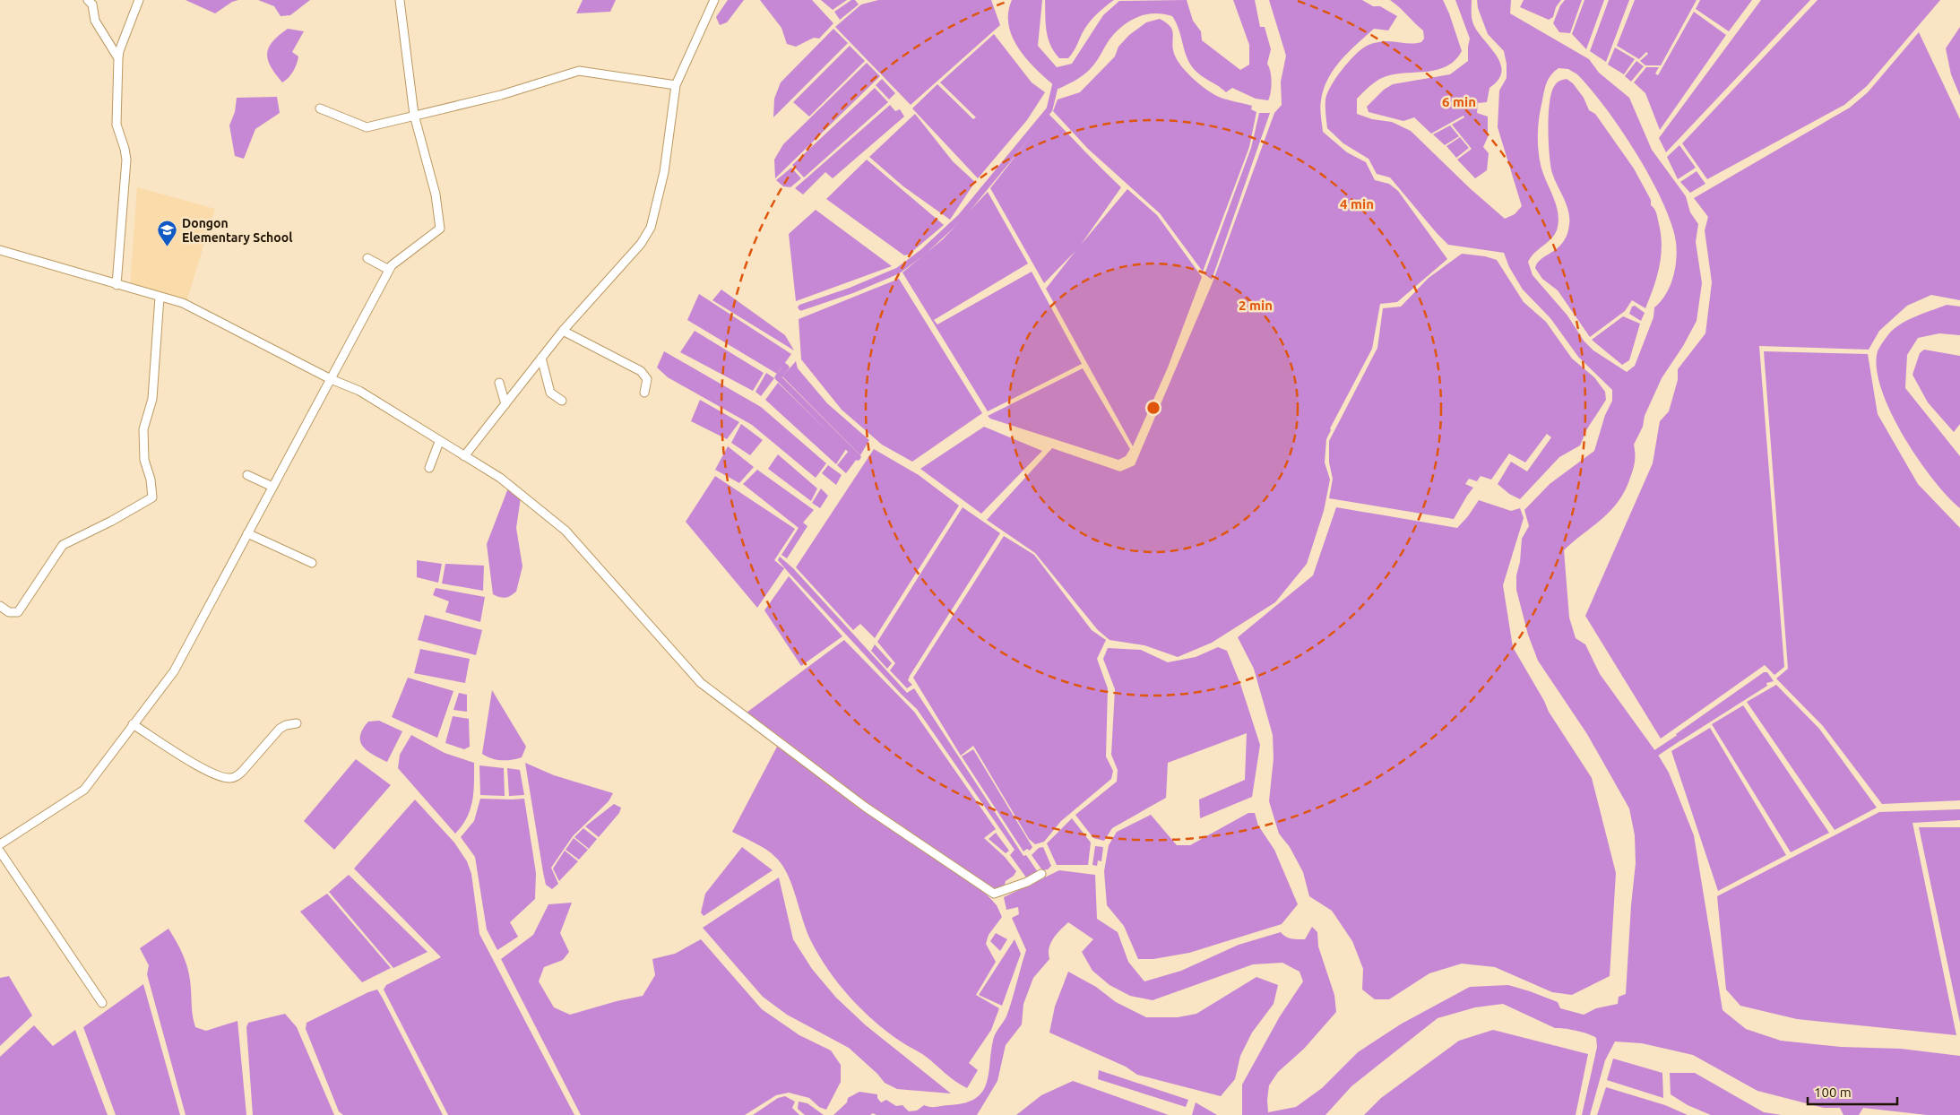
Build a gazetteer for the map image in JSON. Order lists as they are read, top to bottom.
{
  "places": {
    "school or university": ["Dongon Elementary School"]
  },
  "scale_bar": "100 m",
  "rings": ["6 min", "4 min", "2 min"]
}
